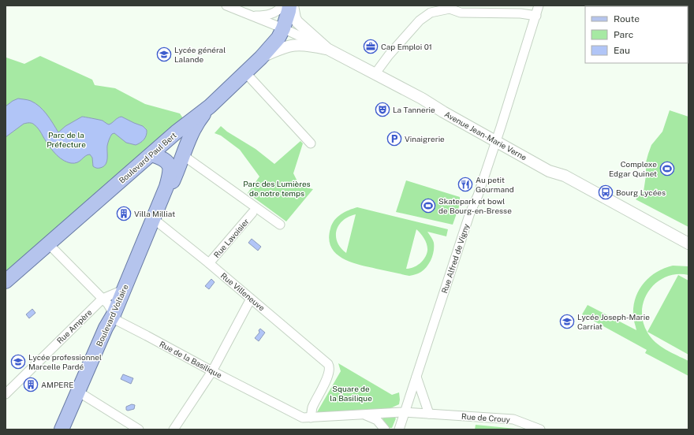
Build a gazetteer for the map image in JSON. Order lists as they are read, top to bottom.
{
  "streets": {
    "main road": ["Boulevard Paul Bert", "Boulevard Voltaire"],
    "street": [
      "Avenue Jean-Marie Verne",
      "Rue Lavoisier",
      "Rue Alfred de Vigny",
      "Rue Villeneuve",
      "Rue Ampère",
      "Rue de la Basilique",
      "Rue de Crouy"
    ]
  },
  "crossings": [
    ["Avenue Jean-Marie Verne", "Boulevard Paul Bert"],
    ["Avenue Jean-Marie Verne", "Rue Alfred de Vigny"],
    ["Boulevard Paul Bert", "Boulevard Voltaire"],
    ["Boulevard Paul Bert", "Rue de la Basilique"],
    ["Rue Lavoisier", "Rue Villeneuve"],
    ["Rue Alfred de Vigny", "Rue de la Basilique"],
    ["Rue Alfred de Vigny", "Rue de Crouy"],
    ["Rue Villeneuve", "Boulevard Voltaire"],
    ["Rue Villeneuve", "Rue de la Basilique"],
    ["Boulevard Voltaire", "Rue de la Basilique"],
    ["Rue Ampère", "Rue de la Basilique"],
    ["Rue de la Basilique", "Rue de Crouy"]
  ],
  "parks": ["Parc de la Préfecture", "Parc des Lumières de notre temps", "Square de la Basilique"],
  "places": {
    "office": ["Cap Emploi 01"],
    "school or university": ["Lycée général Lalande", "Lycée Joseph-Marie Carriat", "Lycée professionnel Marcelle Pardé"],
    "theatre": ["La Tannerie"],
    "parking": ["Vinaigrerie"],
    "sports": ["Complexe Edgar Quinet", "Skatepark et bowl de Bourg-en-Bresse"],
    "restaurant": ["Au petit Gourmand"],
    "bus stop": ["Bourg Lycées"],
    "building": ["Villa Milliat", "AMPERE"]
  },
  "legend": ["Route", "Parc", "Eau"]
}
